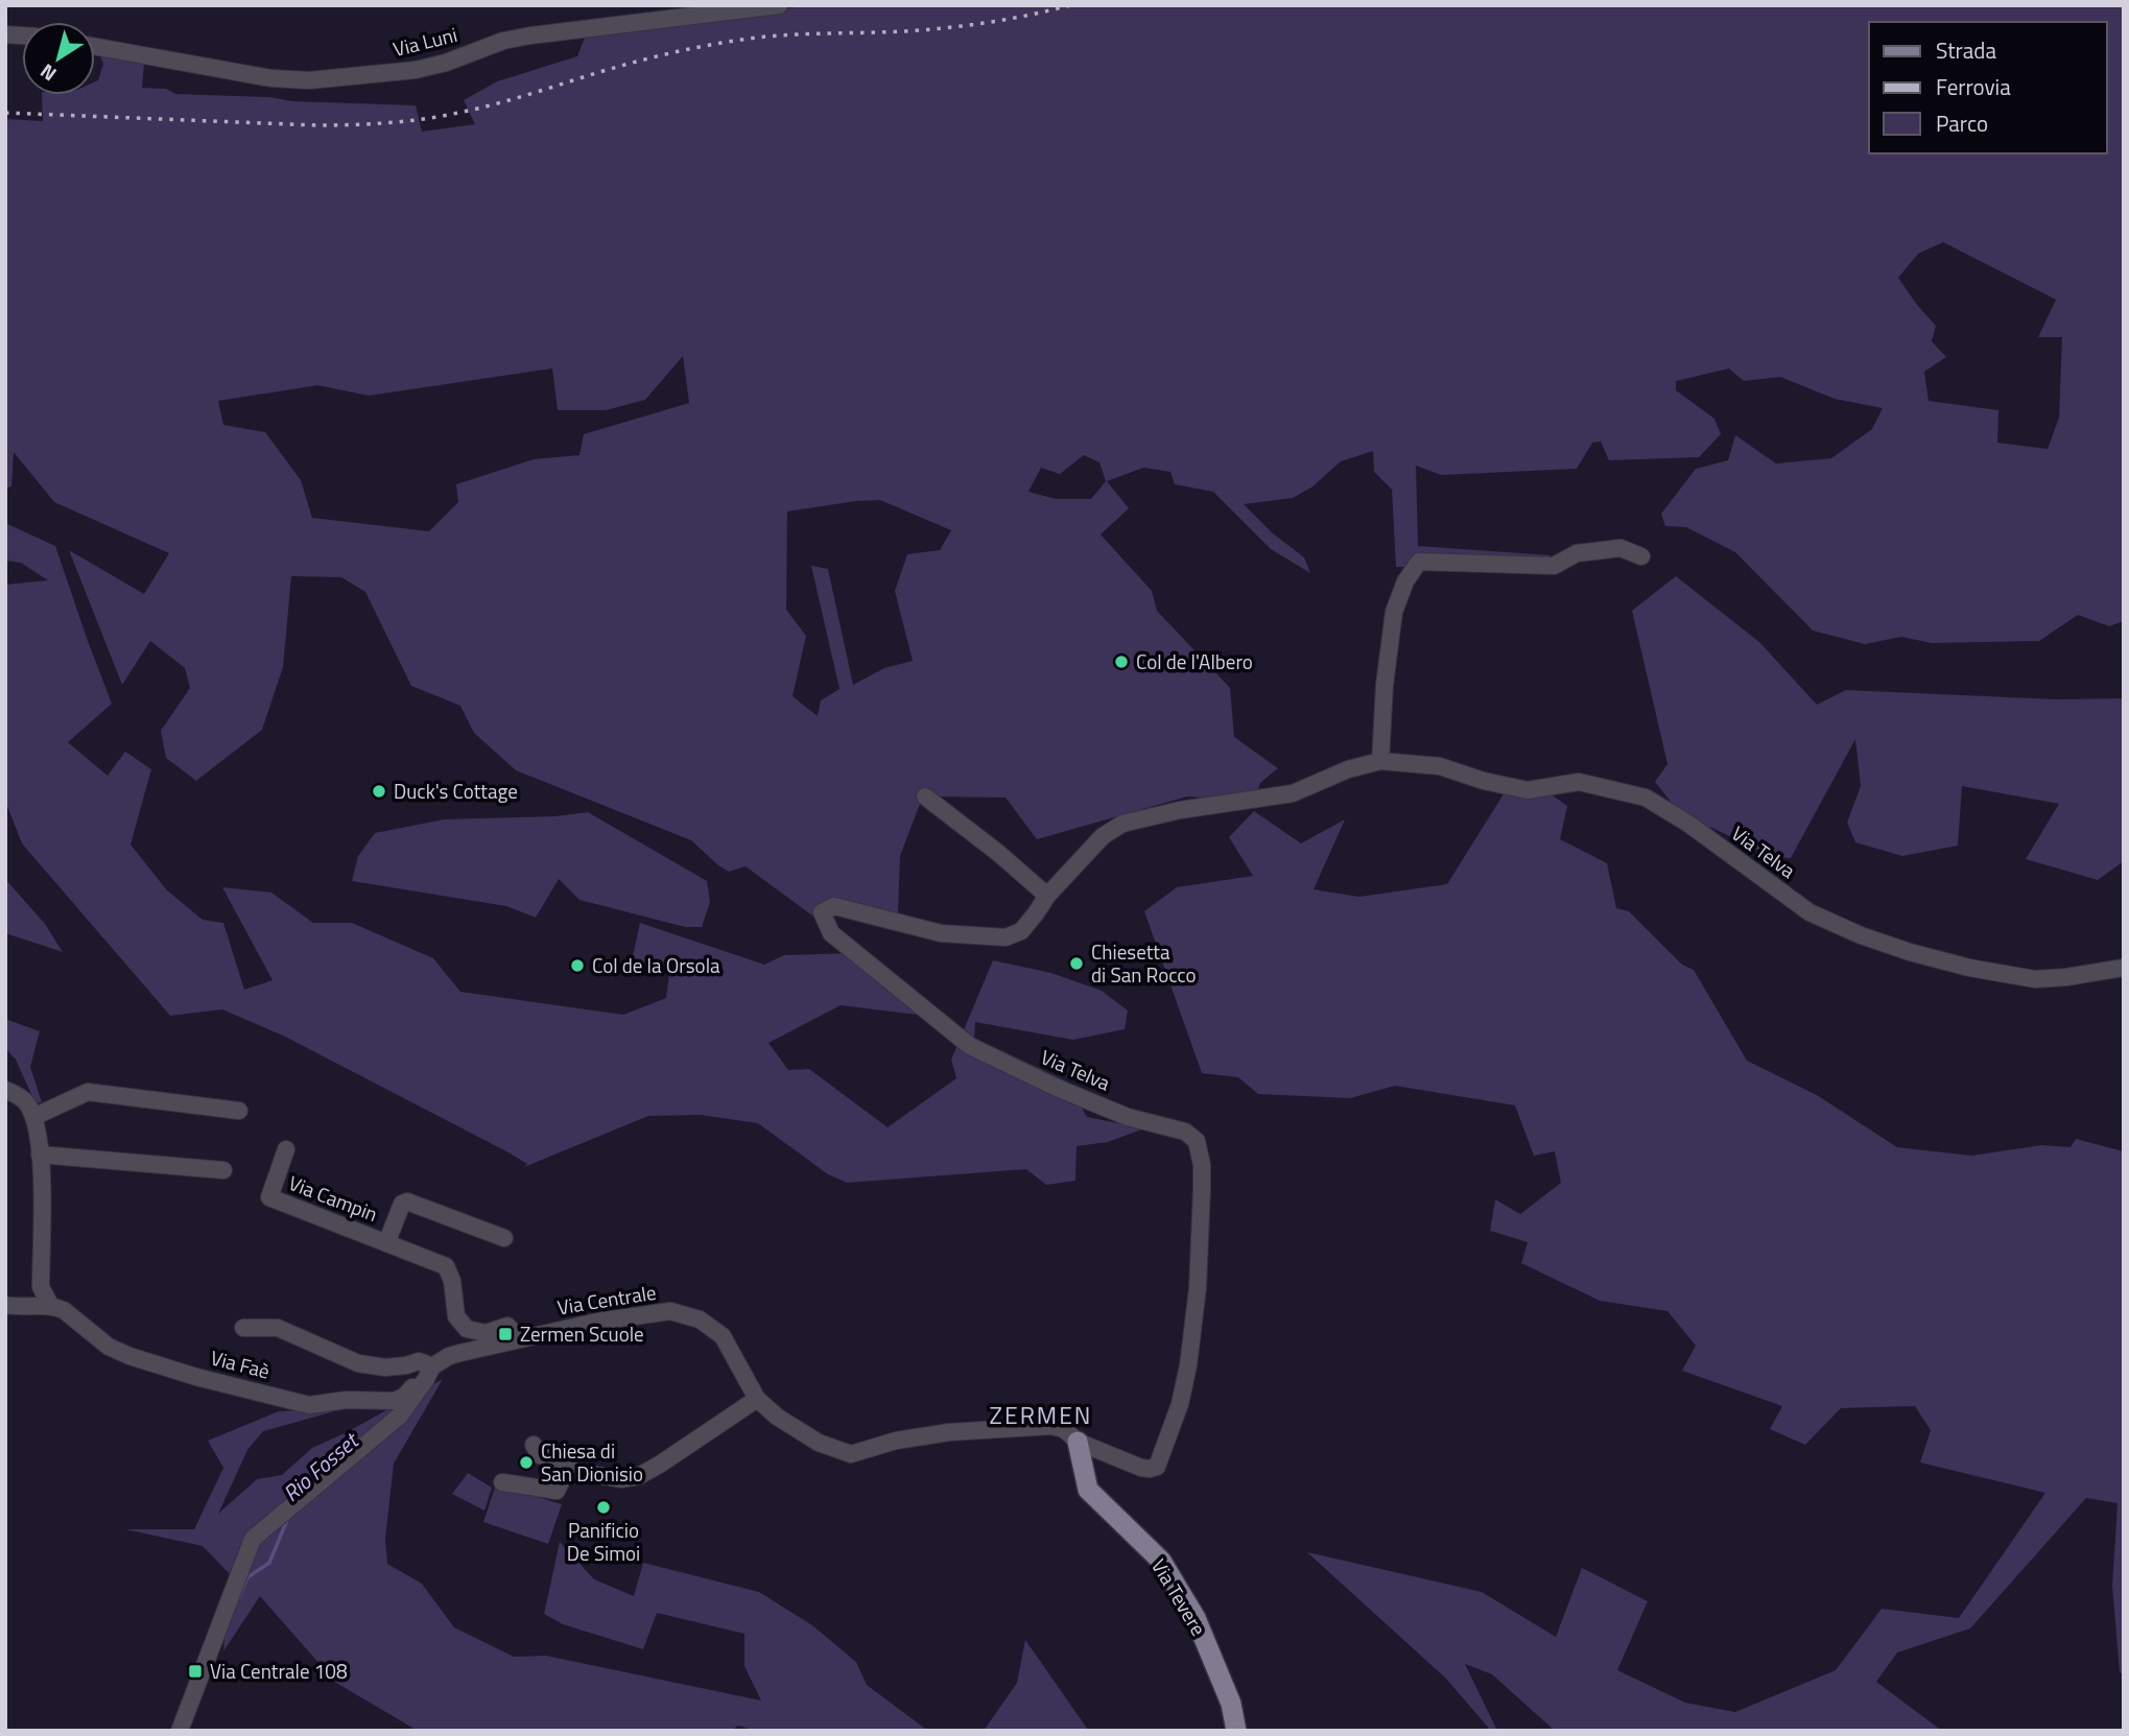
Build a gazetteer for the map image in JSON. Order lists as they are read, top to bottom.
{
  "streets": {
    "main road": ["Via Tevere"],
    "street": [
      "Via Luni",
      "Via Telva",
      "Via Campin",
      "Via Centrale",
      "Via Faè"
    ]
  },
  "crossings": [
    ["Via Telva", "Via Centrale"],
    ["Via Telva", "Via Tevere"],
    ["Via Campin", "Via Centrale"],
    ["Via Centrale", "Via Faè"],
    ["Via Centrale", "Via Tevere"]
  ],
  "districts": ["ZERMEN"],
  "water": ["Rio Fosset"],
  "places": {
    "other": [
      "Col de l'Albero",
      "Duck's Cottage",
      "Chiesetta di San Rocco",
      "Col de la Orsola",
      "Chiesa di San Dionisio",
      "Panificio De Simoi"
    ],
    "transit": ["Zermen Scuole", "Via Centrale 108"]
  },
  "legend": ["Strada", "Ferrovia", "Parco"],
  "north": "bottom left"
}
